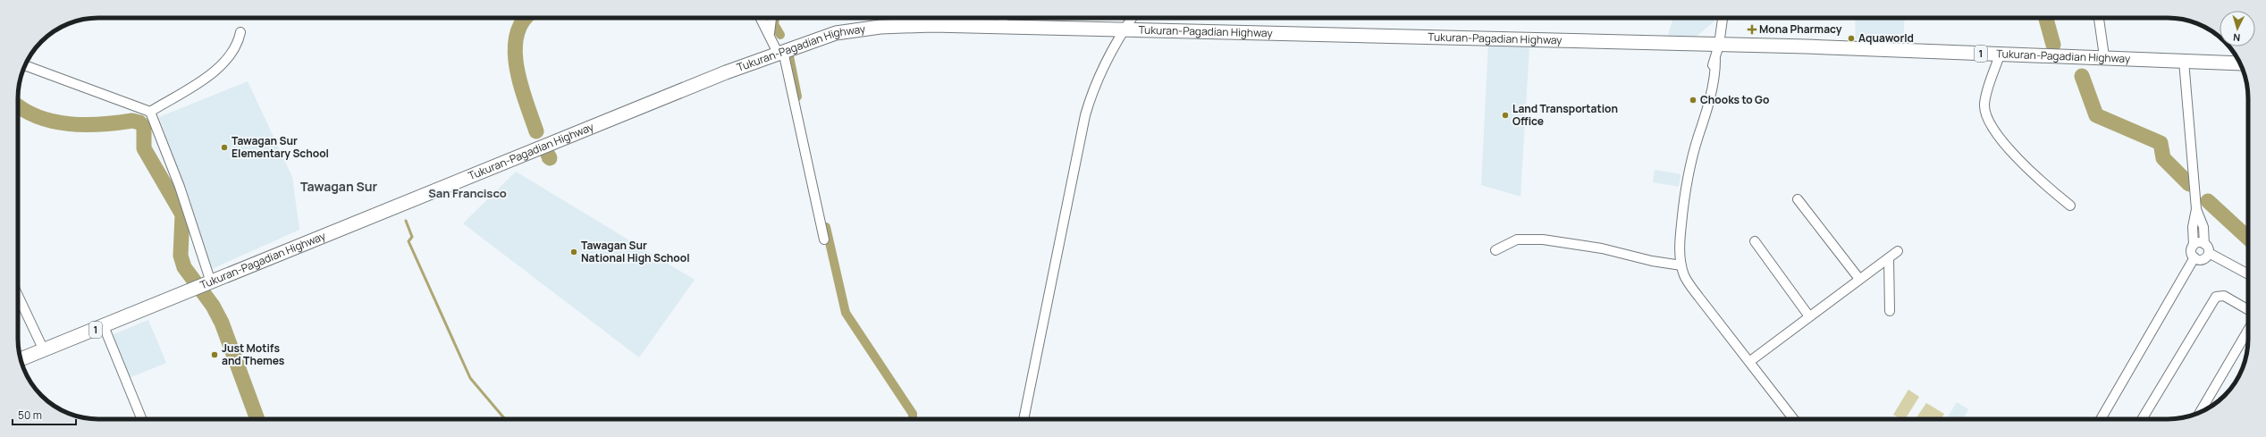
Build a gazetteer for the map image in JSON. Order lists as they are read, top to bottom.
{
  "streets": {
    "highway": ["Tukuran-Pagadian Highway", "1"]
  },
  "districts": ["Tawagan Sur", "San Francisco"],
  "places": {
    "health": ["Mona Pharmacy"],
    "other": [
      "Aquaworld",
      "Chooks to Go",
      "Land Transportation Office",
      "Tawagan Sur Elementary School",
      "Tawagan Sur National High School",
      "Just Motifs and Themes"
    ]
  },
  "scale_bar": "50 m",
  "north": "bottom"
}
